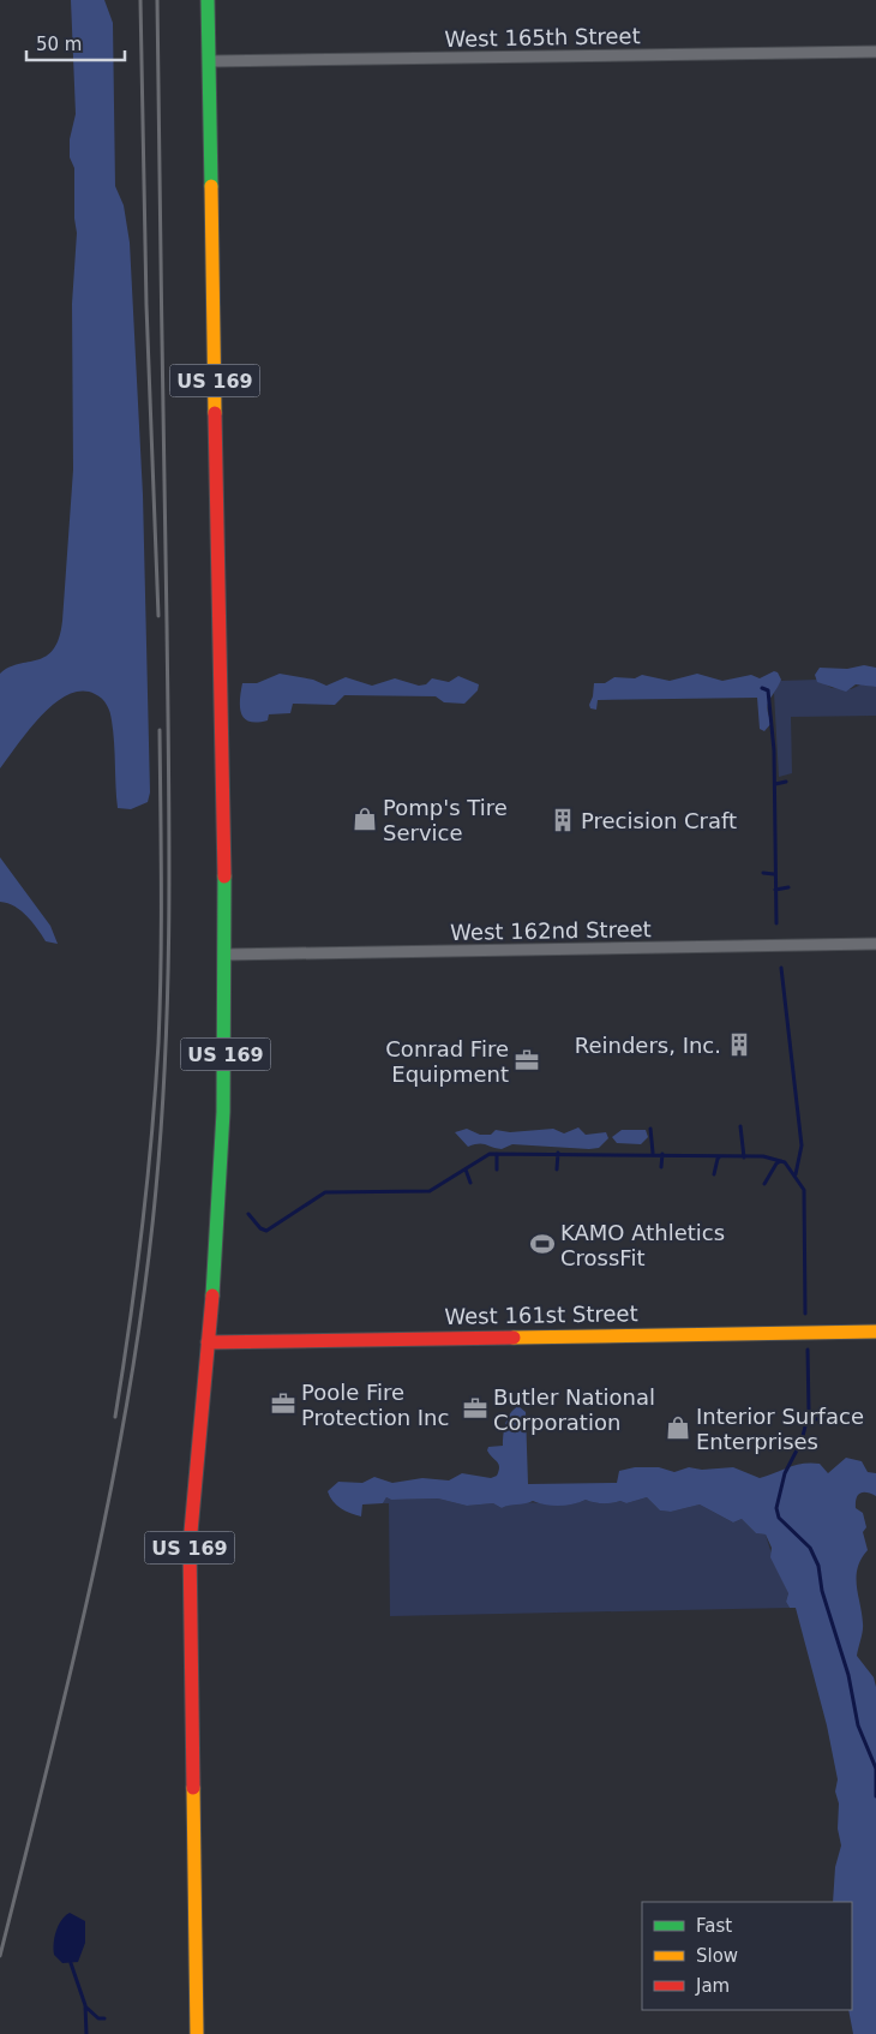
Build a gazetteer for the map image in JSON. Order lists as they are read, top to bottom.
{
  "streets": {
    "main road": ["US 169", "West 161st Street"],
    "street": ["West 165th Street", "West 162nd Street"]
  },
  "crossings": [
    ["West 165th Street", "US 169"],
    ["US 169", "West 162nd Street"],
    ["US 169", "West 161st Street"]
  ],
  "places": {
    "shop": ["Pomp's Tire Service", "Interior Surface Enterprises"],
    "building": ["Precision Craft", "Reinders, Inc."],
    "office": ["Conrad Fire Equipment", "Poole Fire Protection Inc", "Butler National Corporation"],
    "sports": ["KAMO Athletics CrossFit"]
  },
  "legend": ["Fast", "Slow", "Jam"],
  "scale_bar": "50 m"
}
